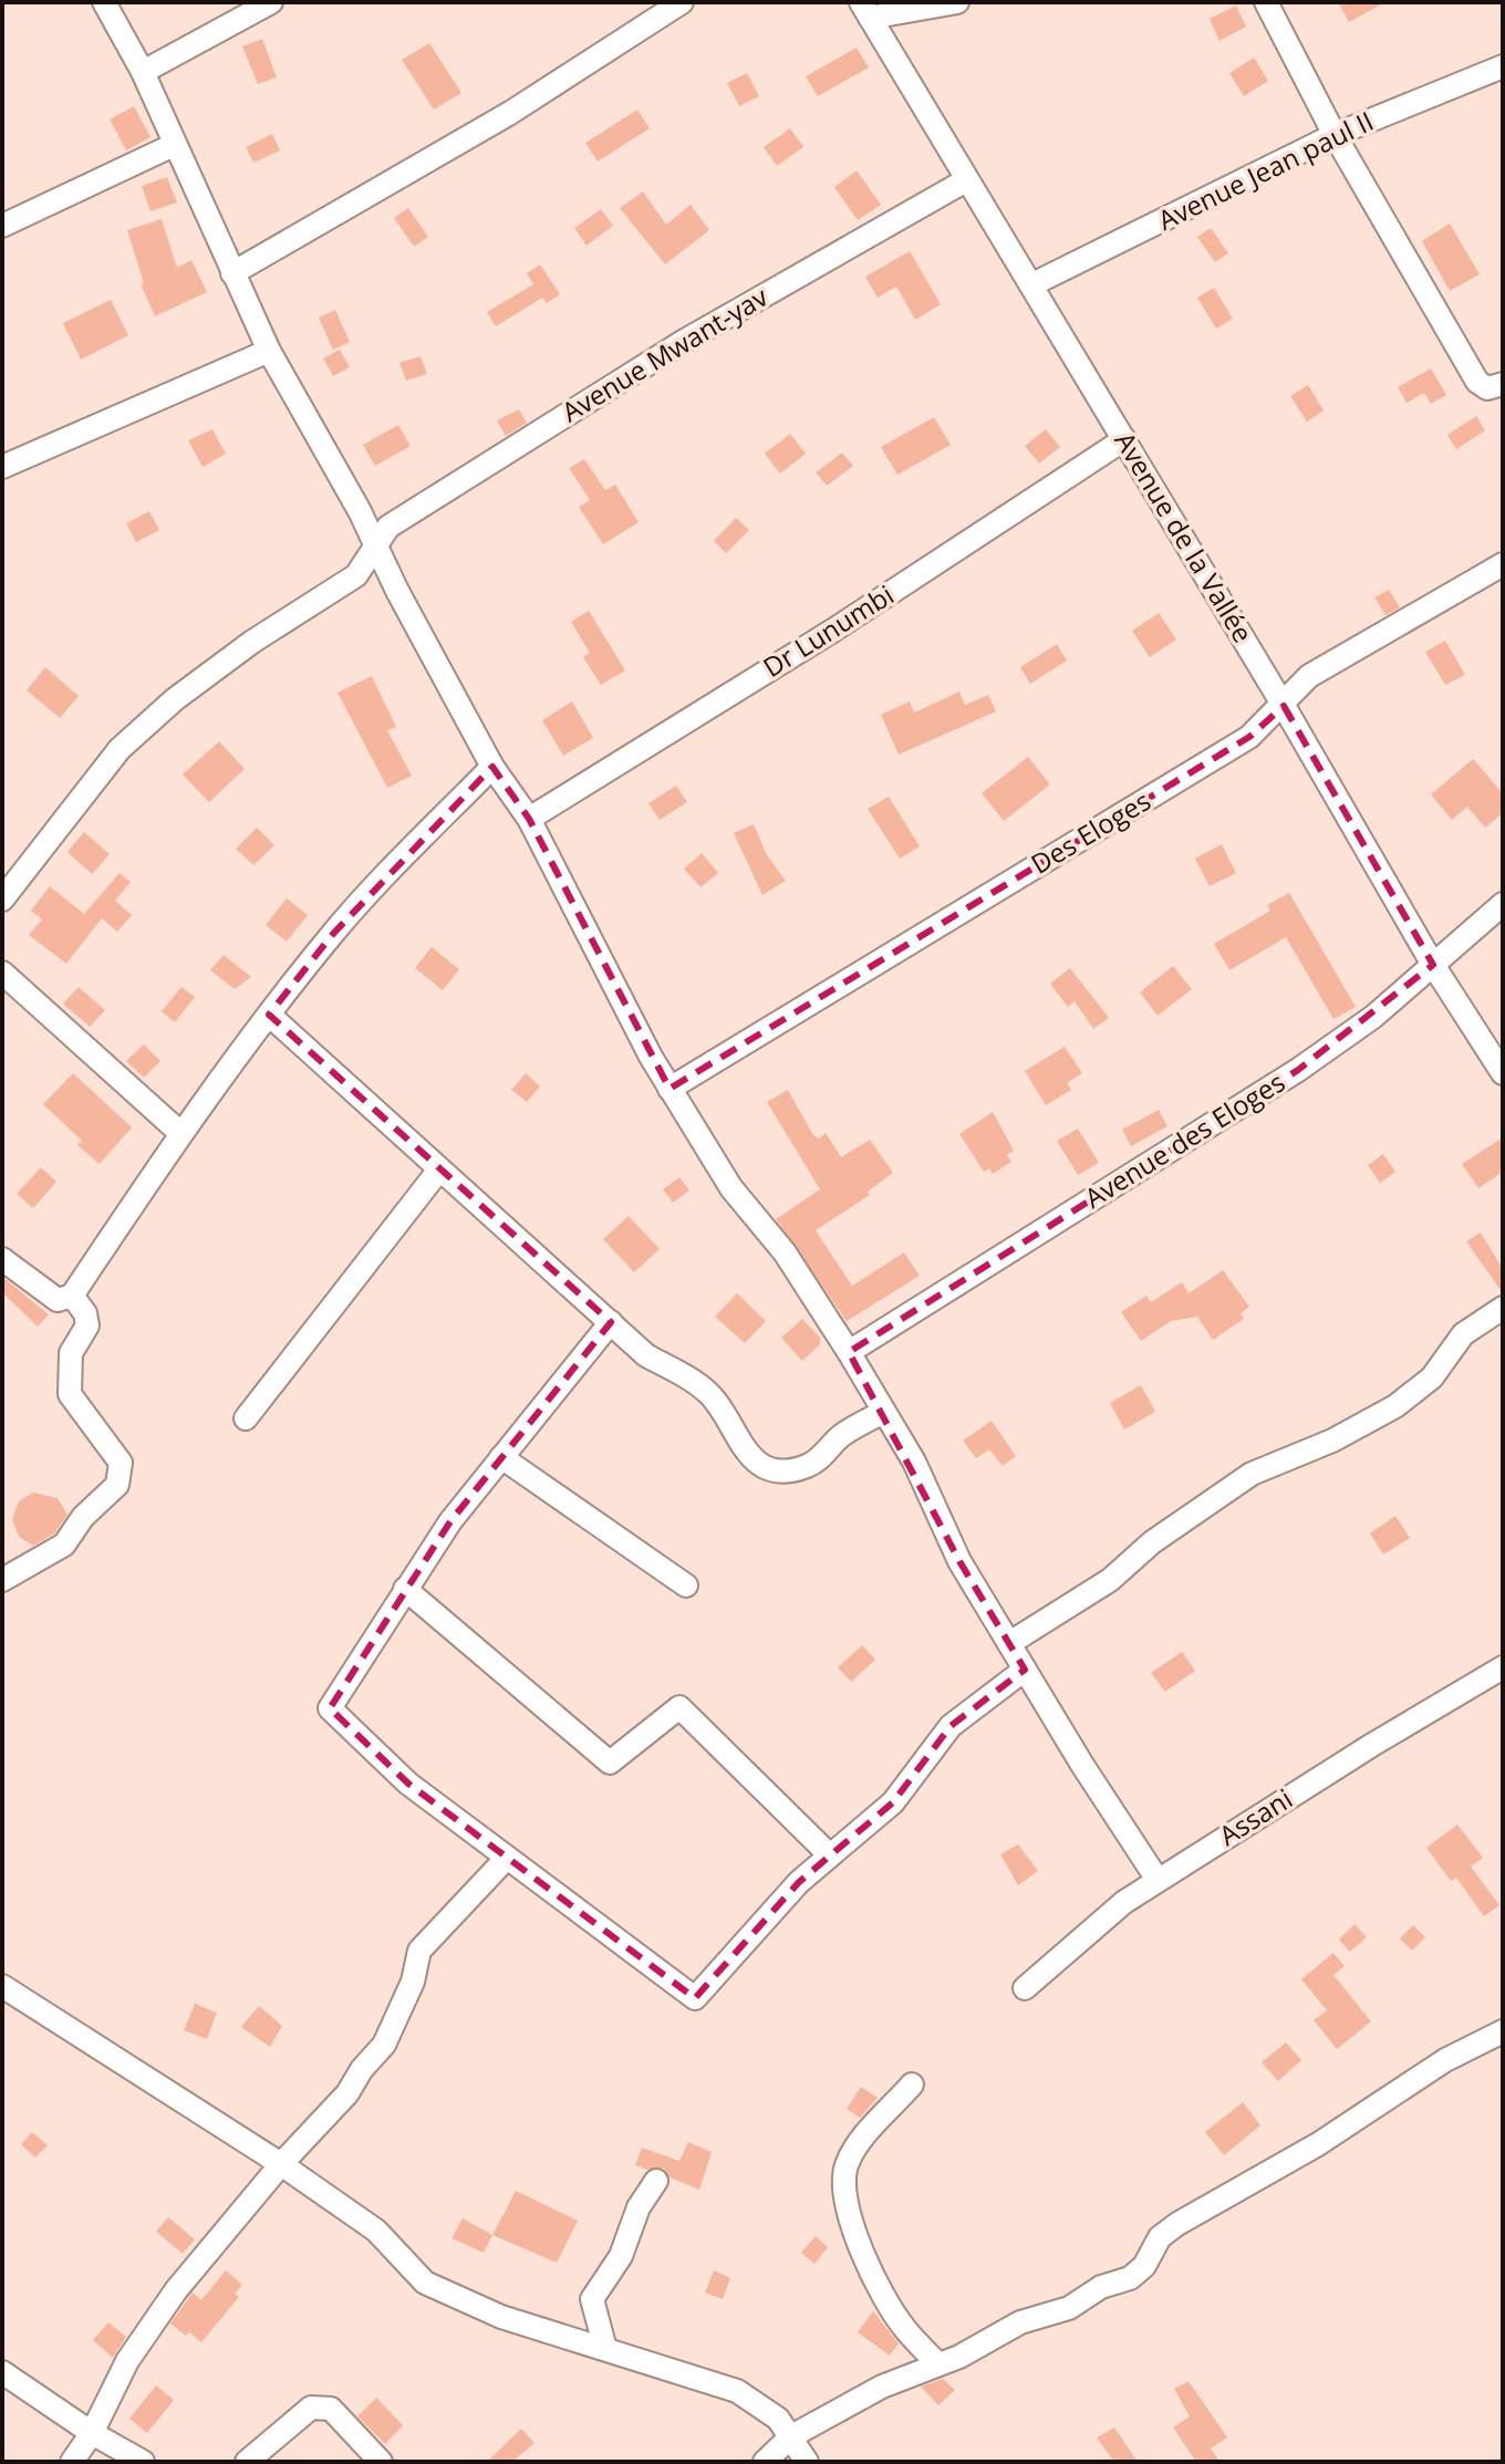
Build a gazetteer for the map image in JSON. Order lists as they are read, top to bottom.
{
  "streets": {
    "street": [
      "Avenue Jean paul II",
      "Avenue Mwant-yav",
      "Avenue de la Vallée",
      "Dr Lunumbi",
      "Des Eloges",
      "Avenue des Eloges",
      "Assani"
    ]
  },
  "crossings": [
    ["Avenue Jean paul II", "Avenue de la Vallée"],
    ["Avenue Mwant-yav", "Avenue de la Vallée"],
    ["Avenue de la Vallée", "Dr Lunumbi"],
    ["Avenue de la Vallée", "Des Eloges"],
    ["Avenue de la Vallée", "Avenue des Eloges"]
  ]
}
